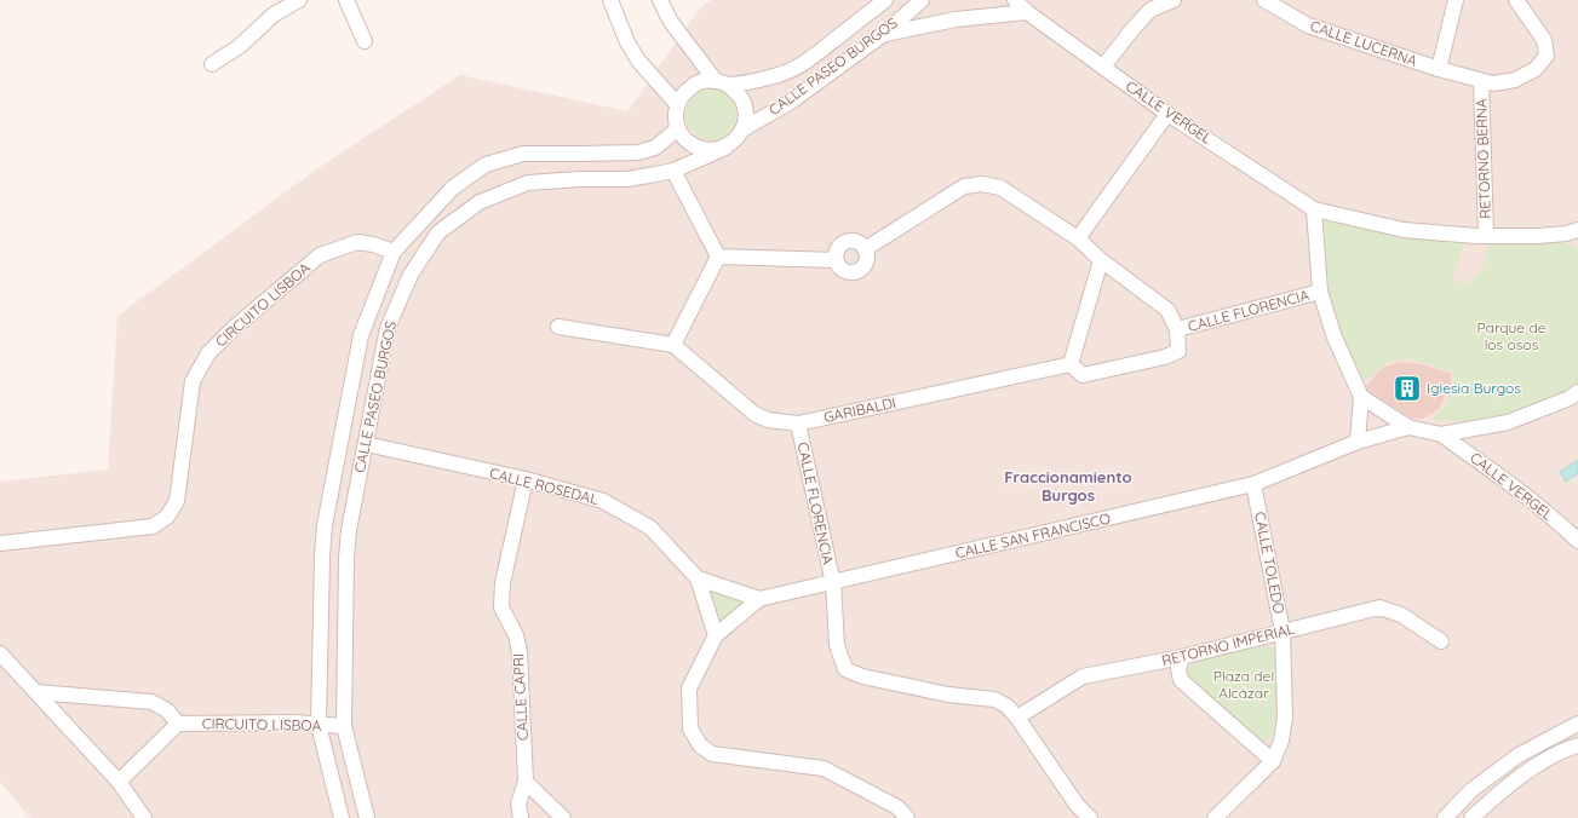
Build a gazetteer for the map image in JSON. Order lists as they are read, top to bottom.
{
  "streets": {
    "street": [
      "CALLE LUCERNA",
      "CALLE PASEO BURGOS",
      "CALLE VERGEL",
      "RETORNO BERNA",
      "CIRCUITO LISBOA",
      "CALLE FLORENCIA",
      "GARIBALDI",
      "CALLE ROSEDAL",
      "CALLE SAN FRANCISCO",
      "CALLE TOLEDO",
      "RETORNO IMPERIAL",
      "CALLE CAPRI"
    ]
  },
  "crossings": [
    ["CALLE LUCERNA", "RETORNO BERNA"],
    ["CALLE PASEO BURGOS", "CIRCUITO LISBOA"],
    ["CALLE PASEO BURGOS", "CALLE ROSEDAL"],
    ["CALLE FLORENCIA", "GARIBALDI"],
    ["CALLE FLORENCIA", "CALLE SAN FRANCISCO"],
    ["CALLE FLORENCIA", "RETORNO IMPERIAL"],
    ["CALLE ROSEDAL", "CALLE SAN FRANCISCO"],
    ["CALLE ROSEDAL", "CALLE CAPRI"],
    ["CALLE SAN FRANCISCO", "CALLE TOLEDO"],
    ["CALLE TOLEDO", "RETORNO IMPERIAL"]
  ],
  "districts": ["Fraccionamiento Burgos"],
  "parks": ["Parque de los osos", "Plaza del Alcázar"],
  "places": {
    "building": ["Iglesia Burgos"]
  }
}
